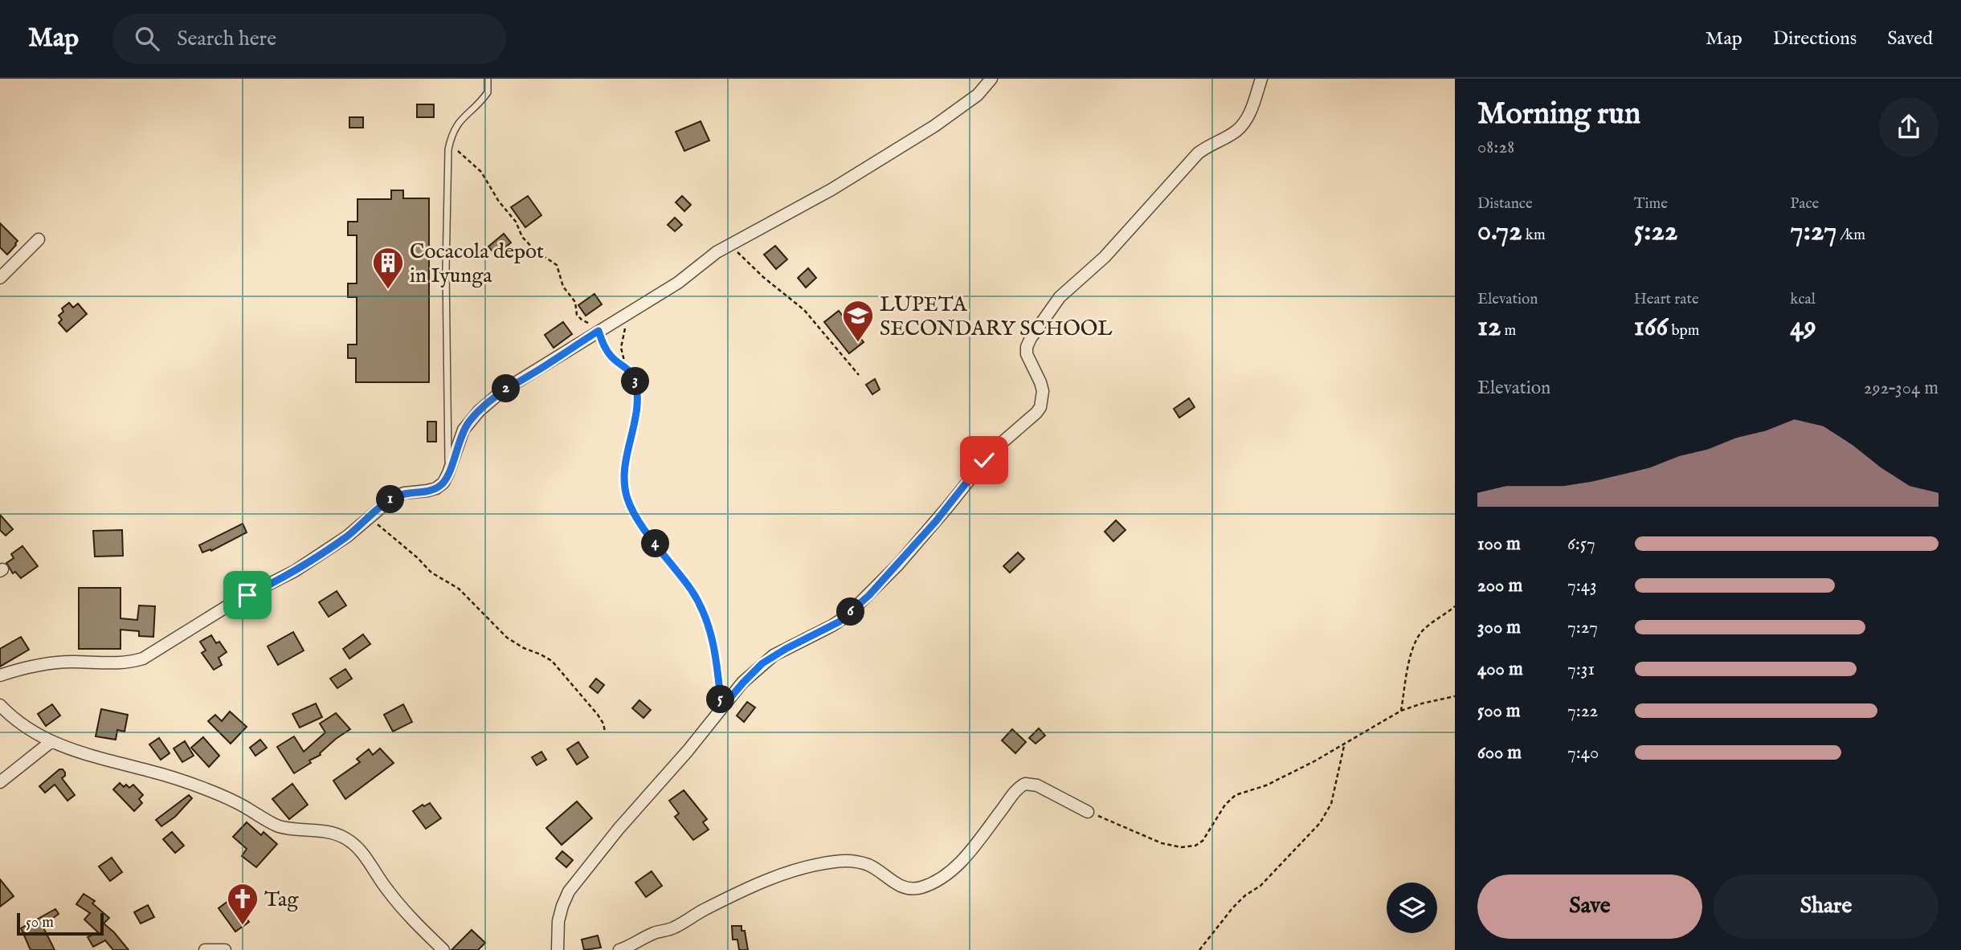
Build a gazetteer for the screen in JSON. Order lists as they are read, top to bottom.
{
  "places": {
    "building": ["Cocacola depot in Iyunga"],
    "school or university": ["LUPETA SECONDARY SCHOOL"],
    "church": ["Tag"]
  },
  "scale_bar": "50 m",
  "page": {
    "header": "Map",
    "search": "Search here",
    "nav": ["Map", "Directions", "Saved"],
    "heading": ["Morning run", "08:28"],
    "stats": [
      ["Distance", "0.72 km"],
      ["Time", "5:22"],
      ["Pace", "7:27 /km"],
      ["Elevation", "12 m"],
      ["Heart rate", "166 bpm"],
      ["kcal", "49"]
    ],
    "chart": ["Elevation", "292–304 m"],
    "pins": [
      "3",
      "2",
      "1",
      "4",
      "6",
      "5"
    ],
    "list": [
      {
        "name": "100 m",
        "note": "6:57"
      },
      {
        "name": "200 m",
        "note": "7:43"
      },
      {
        "name": "300 m",
        "note": "7:27"
      },
      {
        "name": "400 m",
        "note": "7:31"
      },
      {
        "name": "500 m",
        "note": "7:22"
      },
      {
        "name": "600 m",
        "note": "7:40"
      }
    ],
    "buttons": ["Save", "Share"],
    "scale": "50 m"
  }
}
